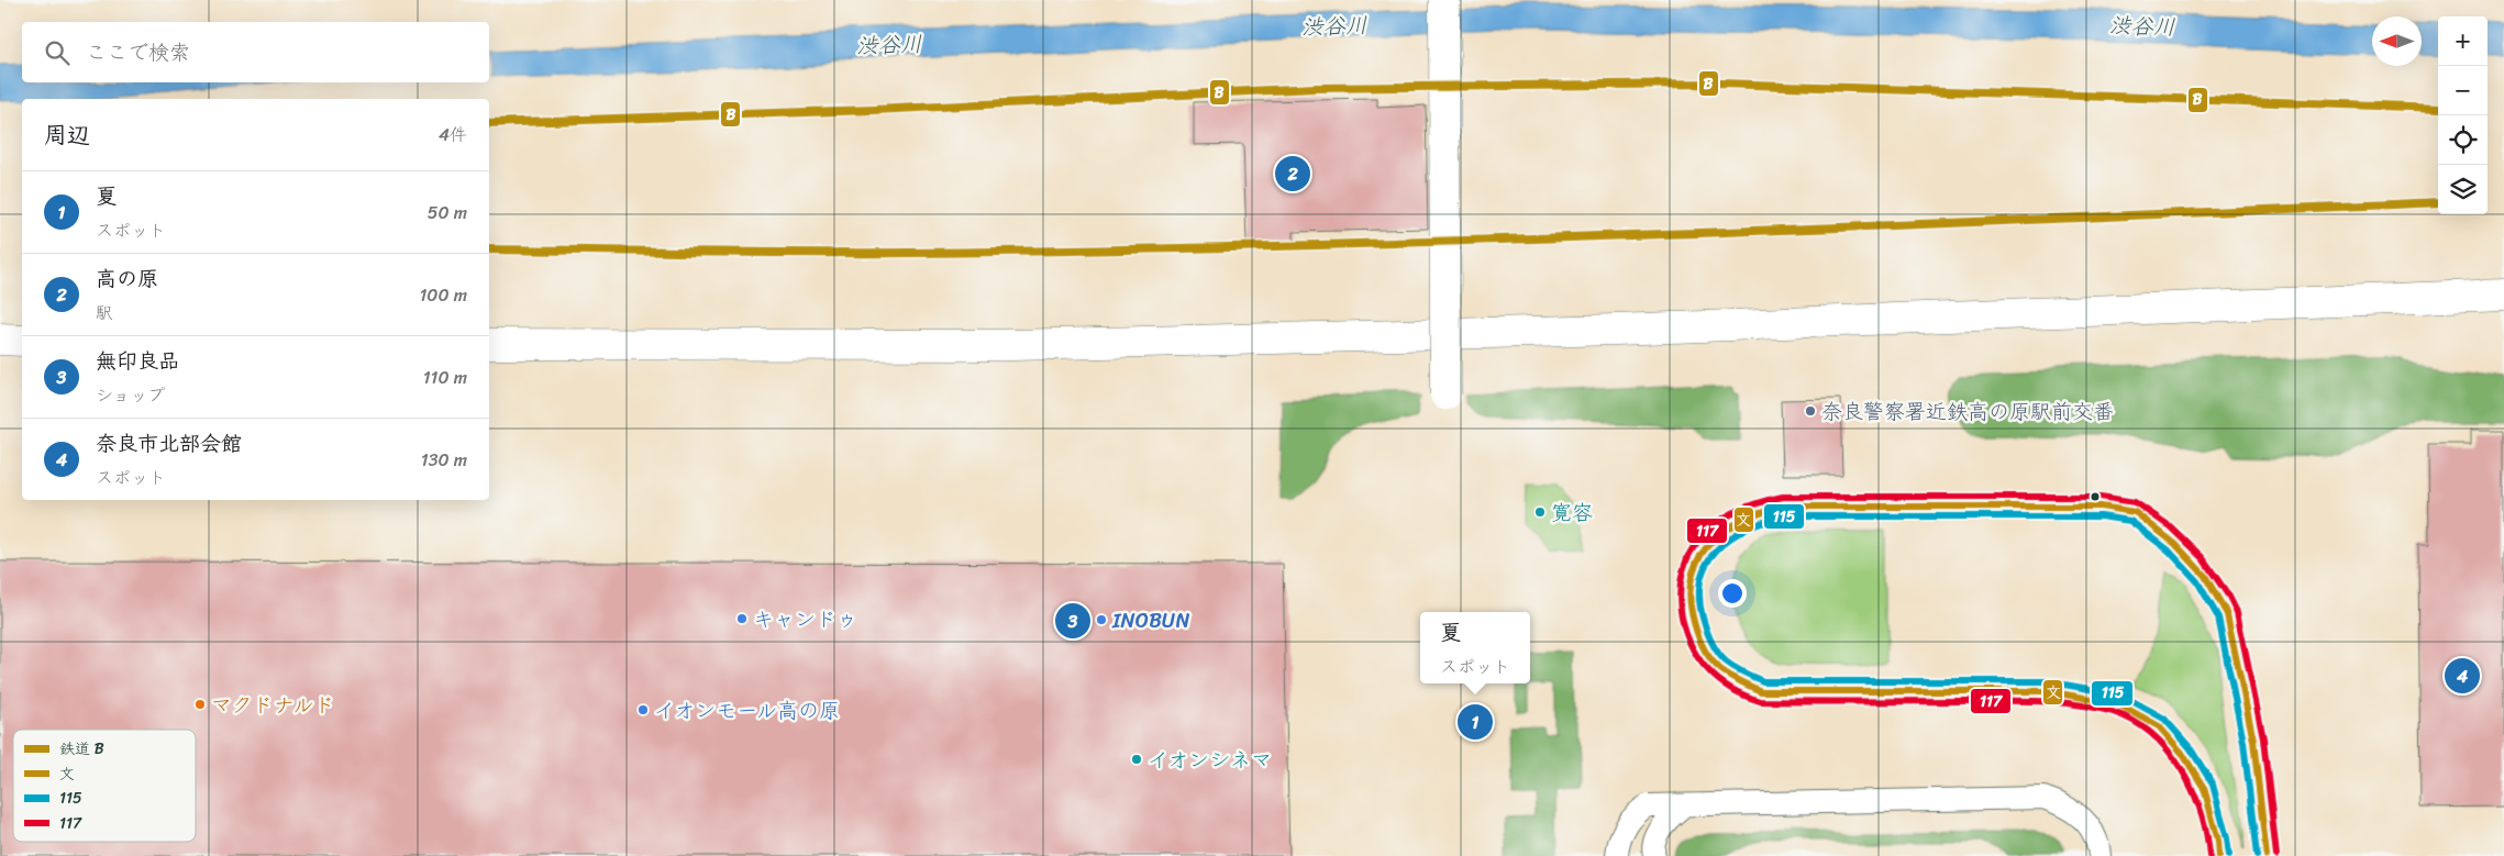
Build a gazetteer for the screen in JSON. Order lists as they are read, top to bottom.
{
  "water": ["渋谷川"],
  "places": [
    "奈良警察署近鉄高の原駅前交番",
    "寛容",
    "キャンドゥ",
    "INOBUN",
    "マクドナルド",
    "イオンモール高の原",
    "イオンシネマ"
  ],
  "lines": [
    "rail line B",
    "transit line 117",
    "transit line 文",
    "transit line 115"
  ],
  "legend": [
    "鉄道 B",
    "文",
    "115",
    "117"
  ],
  "north": "left",
  "page": {
    "map_buttons": ["+", "−"],
    "search": "ここで検索",
    "heading": ["周辺", "4件"],
    "pins": [
      "2",
      "3",
      "4",
      "1"
    ],
    "list": [
      {
        "mark": "1",
        "name": "夏",
        "note": "スポット",
        "value": "50 m"
      },
      {
        "mark": "2",
        "name": "高の原",
        "note": "駅",
        "value": "100 m"
      },
      {
        "mark": "3",
        "name": "無印良品",
        "note": "ショップ",
        "value": "110 m"
      },
      {
        "mark": "4",
        "name": "奈良市北部会館",
        "note": "スポット",
        "value": "130 m"
      }
    ],
    "popup": ["夏", "スポット"]
  }
}
